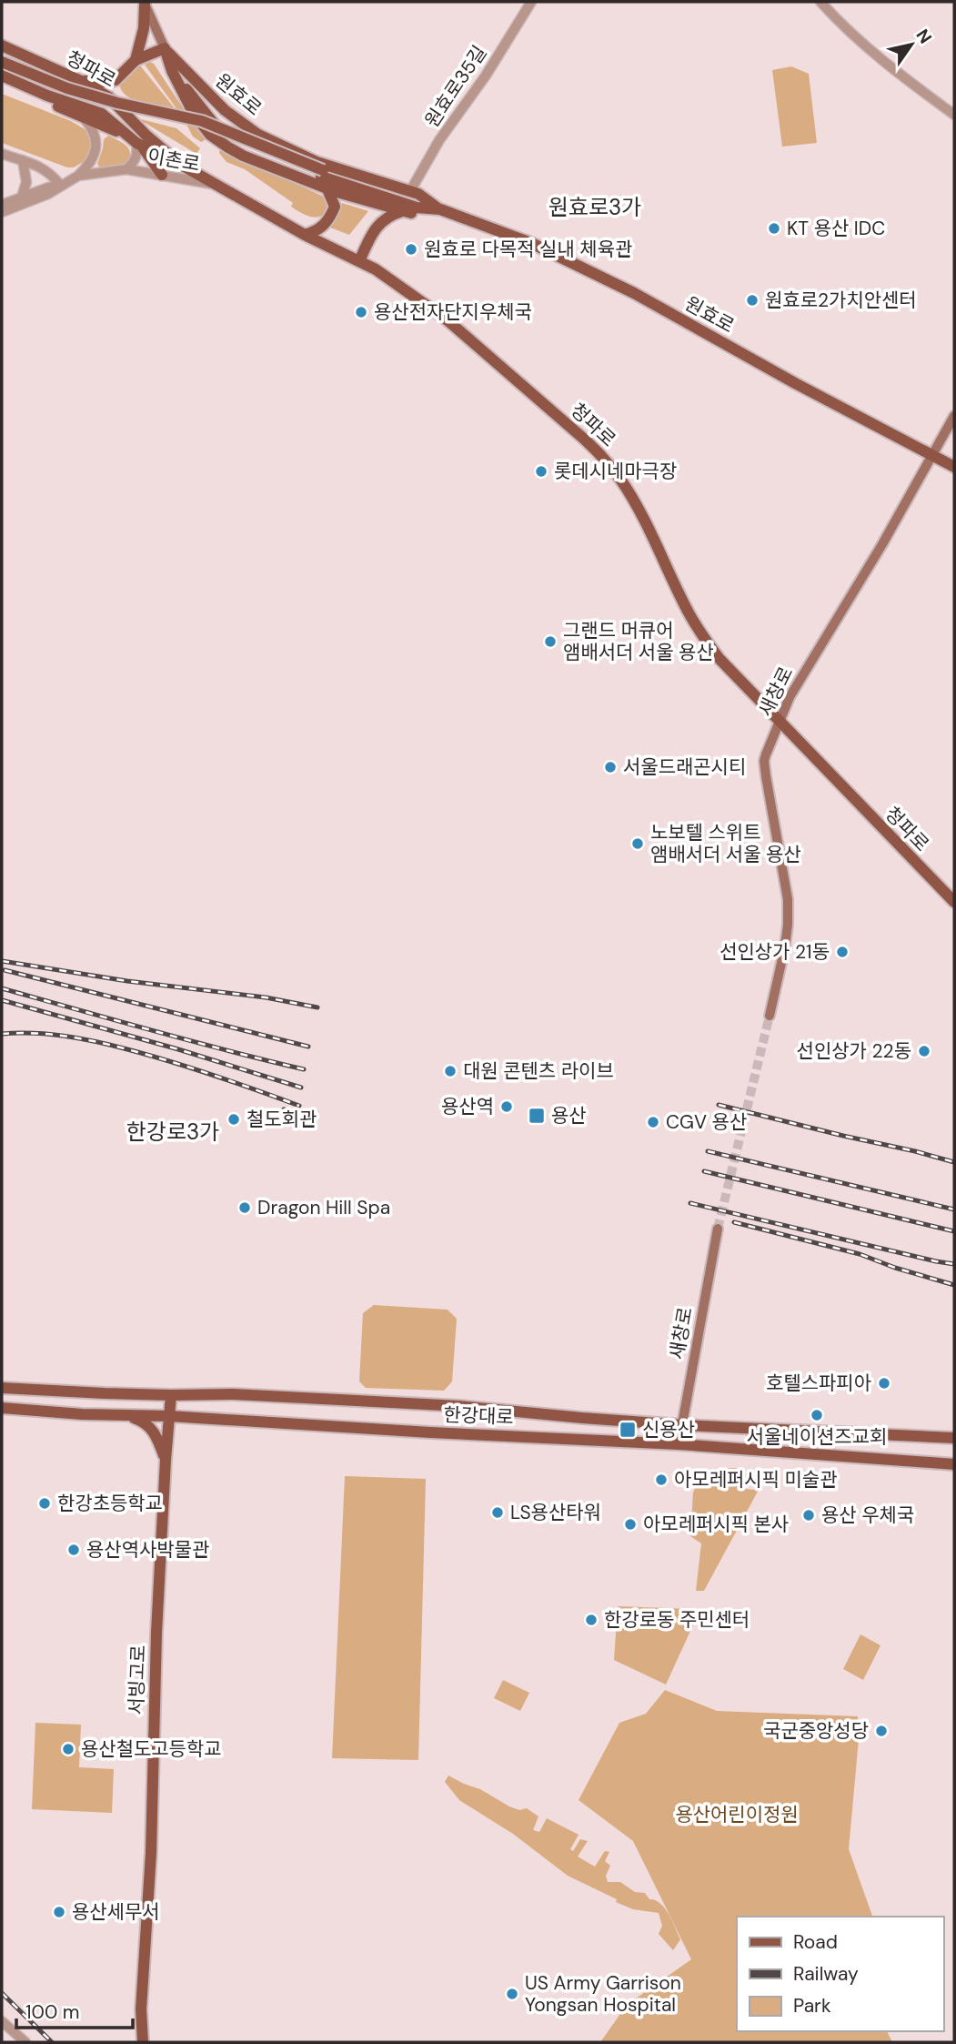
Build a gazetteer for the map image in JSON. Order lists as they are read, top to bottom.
{
  "streets": {
    "main road": [
      "청파로",
      "원효로",
      "새창로",
      "한강대로",
      "서빙고로"
    ],
    "street": ["원효로35길", "이촌로"]
  },
  "crossings": [
    ["청파로", "이촌로"],
    ["청파로", "새창로"],
    ["원효로35길", "원효로"],
    ["원효로", "새창로"],
    ["새창로", "한강대로"],
    ["한강대로", "서빙고로"]
  ],
  "districts": ["원효로3가", "한강로3가"],
  "parks": ["용산어린이정원"],
  "places": {
    "other": [
      "KT 용산 IDC",
      "원효로 다목적 실내 체육관",
      "원효로2가치안센터",
      "용산전자단지우체국",
      "롯데시네마극장",
      "그랜드 머큐어 앰배서더 서울 용산",
      "서울드래곤시티",
      "노보텔 스위트 앰배서더 서울 용산",
      "선인상가 21동",
      "선인상가 22동",
      "대원 콘텐츠 라이브",
      "용산역",
      "철도회관",
      "CGV 용산",
      "Dragon Hill Spa",
      "호텔스파피아",
      "서울네이션즈교회",
      "아모레퍼시픽 미술관",
      "한강초등학교",
      "LS용산타워",
      "용산 우체국",
      "아모레퍼시픽 본사",
      "용산역사박물관",
      "한강로동 주민센터",
      "국군중앙성당",
      "용산철도고등학교",
      "용산세무서",
      "US Army Garrison Yongsan Hospital"
    ],
    "transit": ["용산", "신용산"]
  },
  "legend": ["Road", "Railway", "Park"],
  "scale_bar": "100 m",
  "north": "top right"
}
